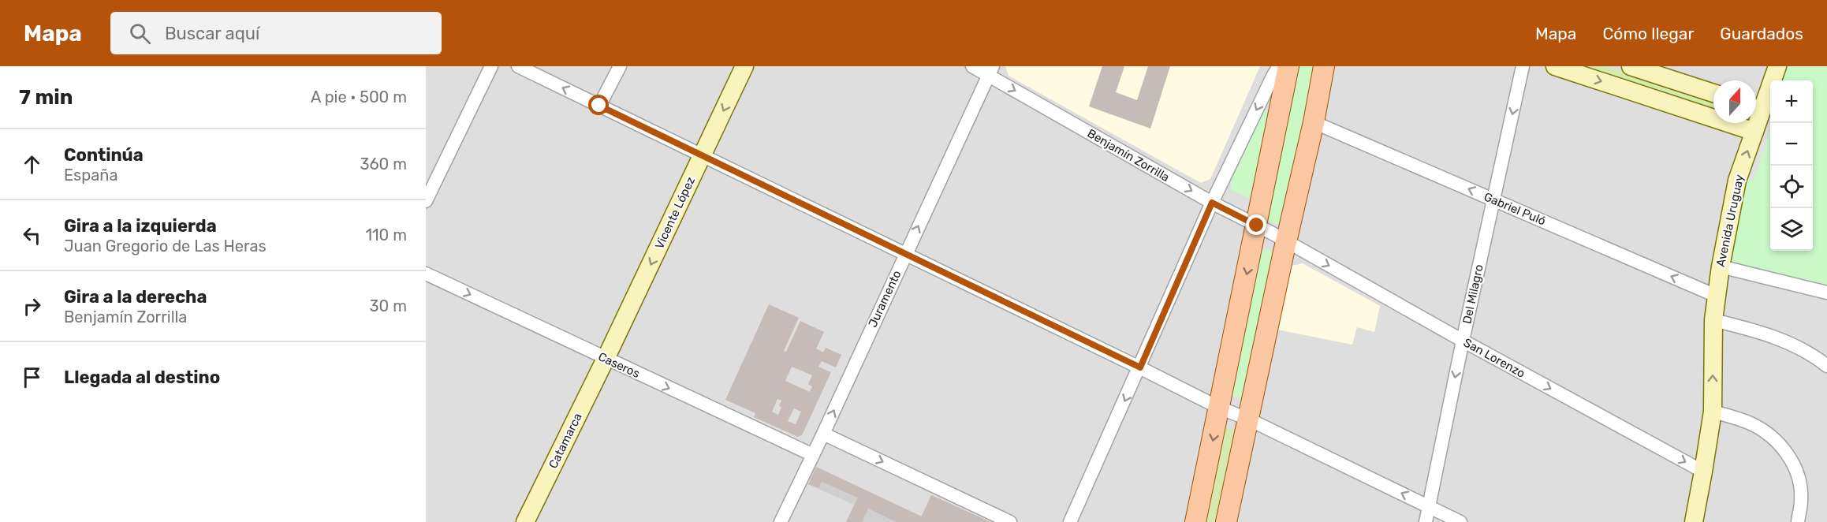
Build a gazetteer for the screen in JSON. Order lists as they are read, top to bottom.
{
  "streets": {
    "street": [
      "Benjamín Zorrilla",
      "Gabriel Puló",
      "Vicente López",
      "Avenida Uruguay",
      "Del Milagro",
      "Juramento",
      "San Lorenzo",
      "Caseros",
      "Catamarca"
    ]
  },
  "crossings": [
    ["Benjamín Zorrilla", "Juramento"],
    ["Benjamín Zorrilla", "San Lorenzo"],
    ["Gabriel Puló", "Avenida Uruguay"],
    ["Gabriel Puló", "Del Milagro"],
    ["Vicente López", "Caseros"],
    ["Vicente López", "Catamarca"],
    ["Avenida Uruguay", "San Lorenzo"],
    ["Del Milagro", "San Lorenzo"],
    ["Juramento", "Caseros"],
    ["Caseros", "Catamarca"]
  ],
  "one_way": [
    "Benjamín Zorrilla",
    "Gabriel Puló",
    "Vicente López",
    "Avenida Uruguay",
    "Del Milagro",
    "Juramento",
    "San Lorenzo",
    "Caseros"
  ],
  "north": "top",
  "page": {
    "header": "Mapa",
    "search": "Buscar aquí",
    "nav": ["Mapa", "Cómo llegar", "Guardados"],
    "heading": ["7 min", "A pie · 500 m"],
    "map_buttons": ["+", "−"],
    "list": [
      ["Continúa", "España", "360 m"],
      ["Gira a la izquierda", "Juan Gregorio de Las Heras", "110 m"],
      ["Gira a la derecha", "Benjamín Zorrilla", "30 m"],
      "Llegada al destino"
    ]
  }
}
